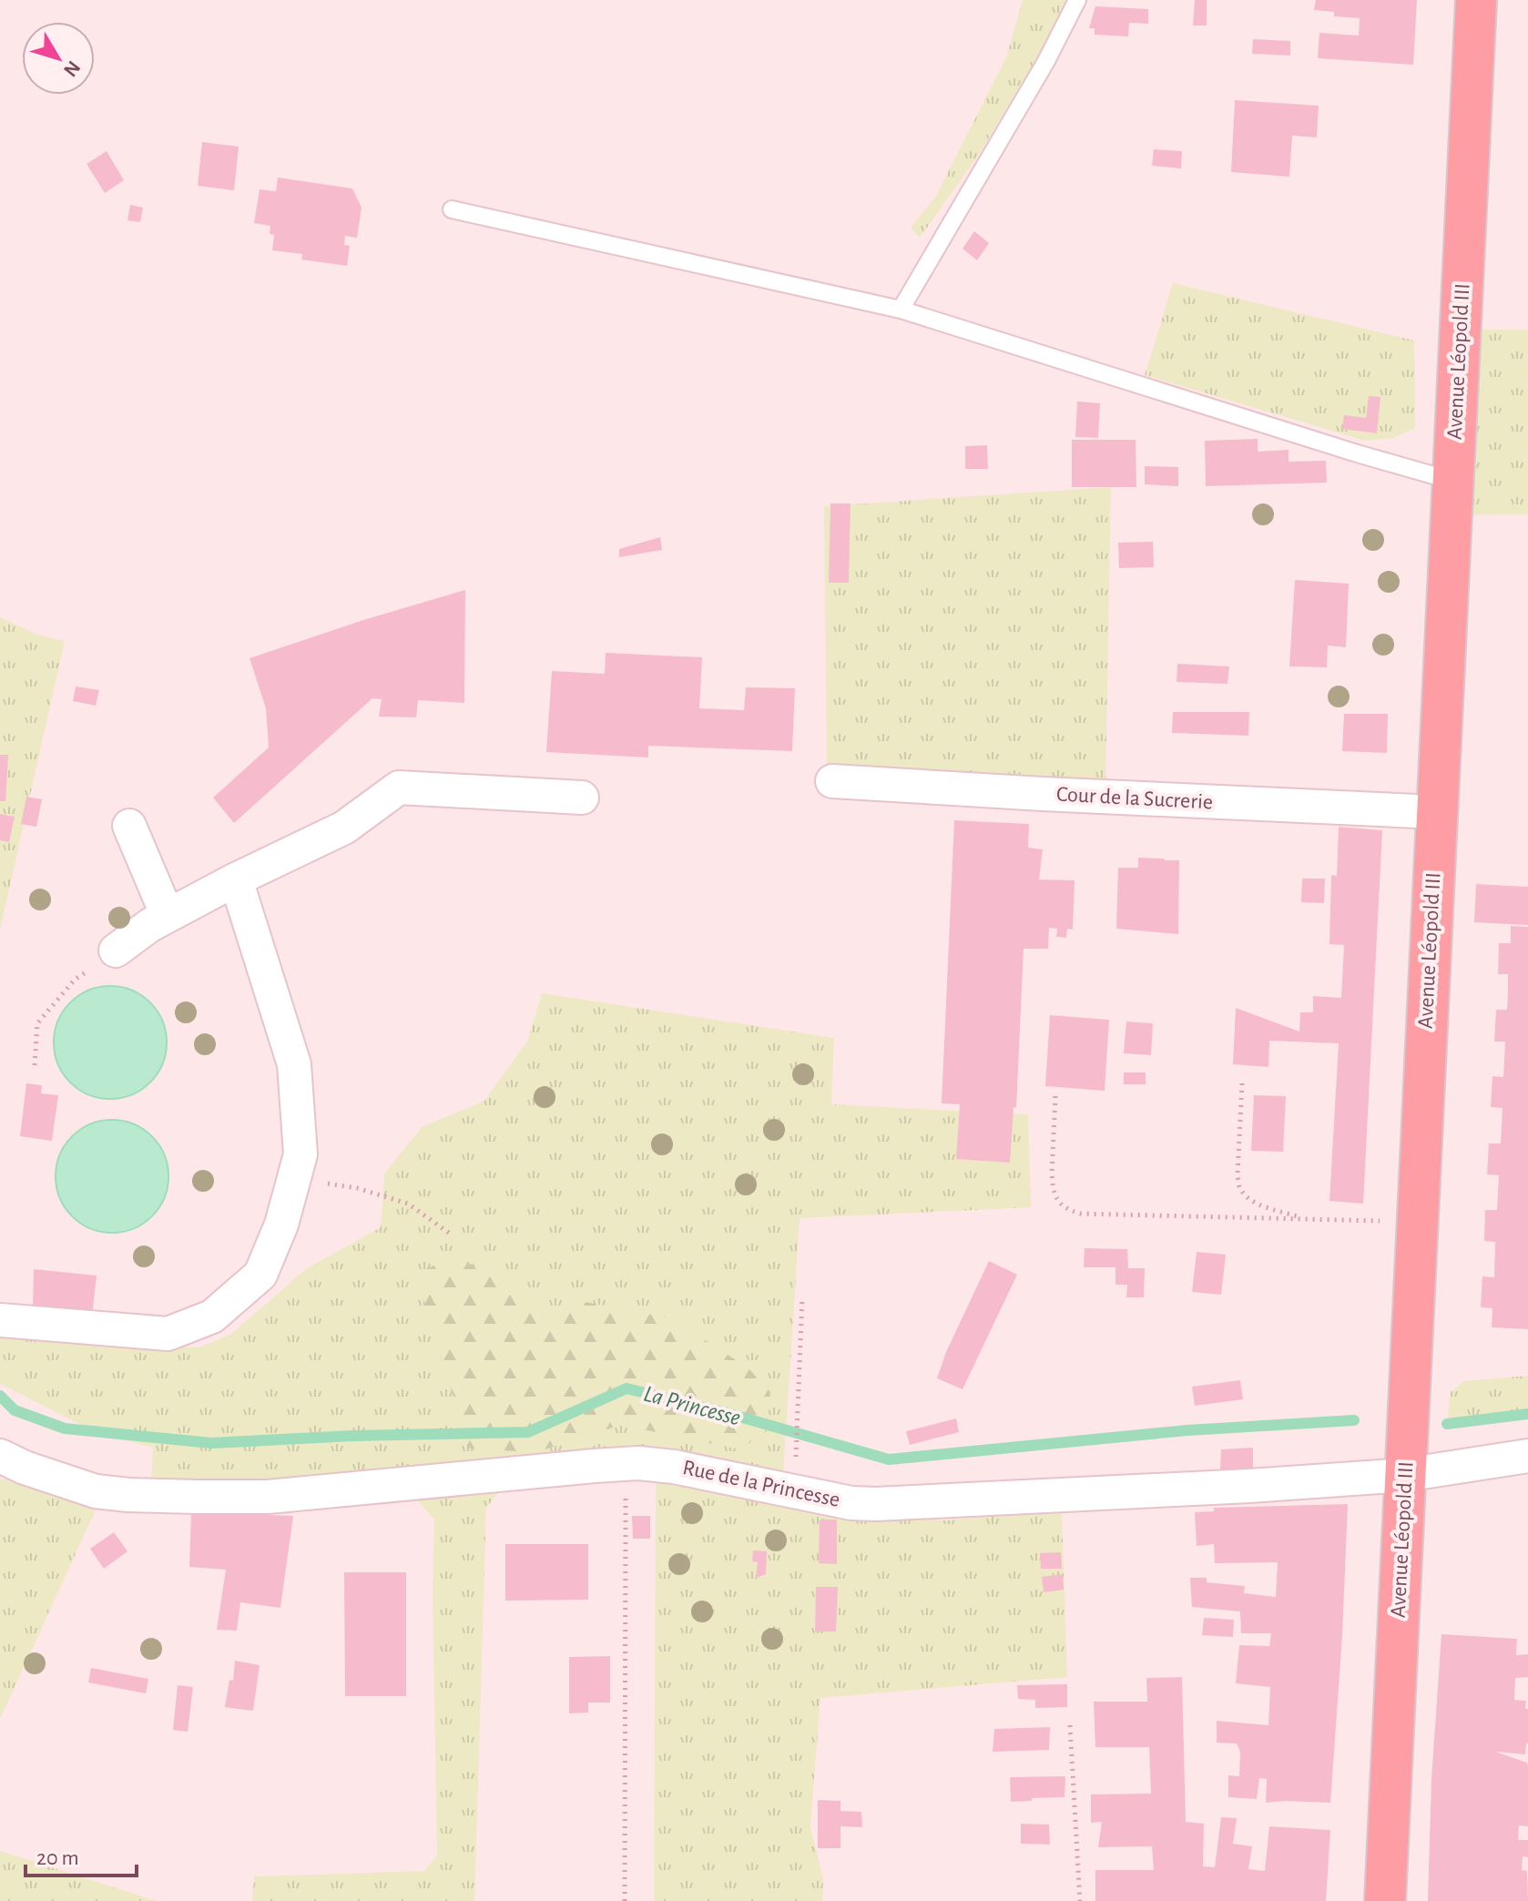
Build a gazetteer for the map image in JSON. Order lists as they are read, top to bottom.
{
  "streets": {
    "main road": ["Avenue Léopold III"],
    "street": ["Cour de la Sucrerie", "Rue de la Princesse"]
  },
  "crossings": [
    ["Avenue Léopold III", "Cour de la Sucrerie"],
    ["Avenue Léopold III", "Rue de la Princesse"]
  ],
  "water": ["La Princesse"],
  "scale_bar": "20 m",
  "north": "bottom right"
}
